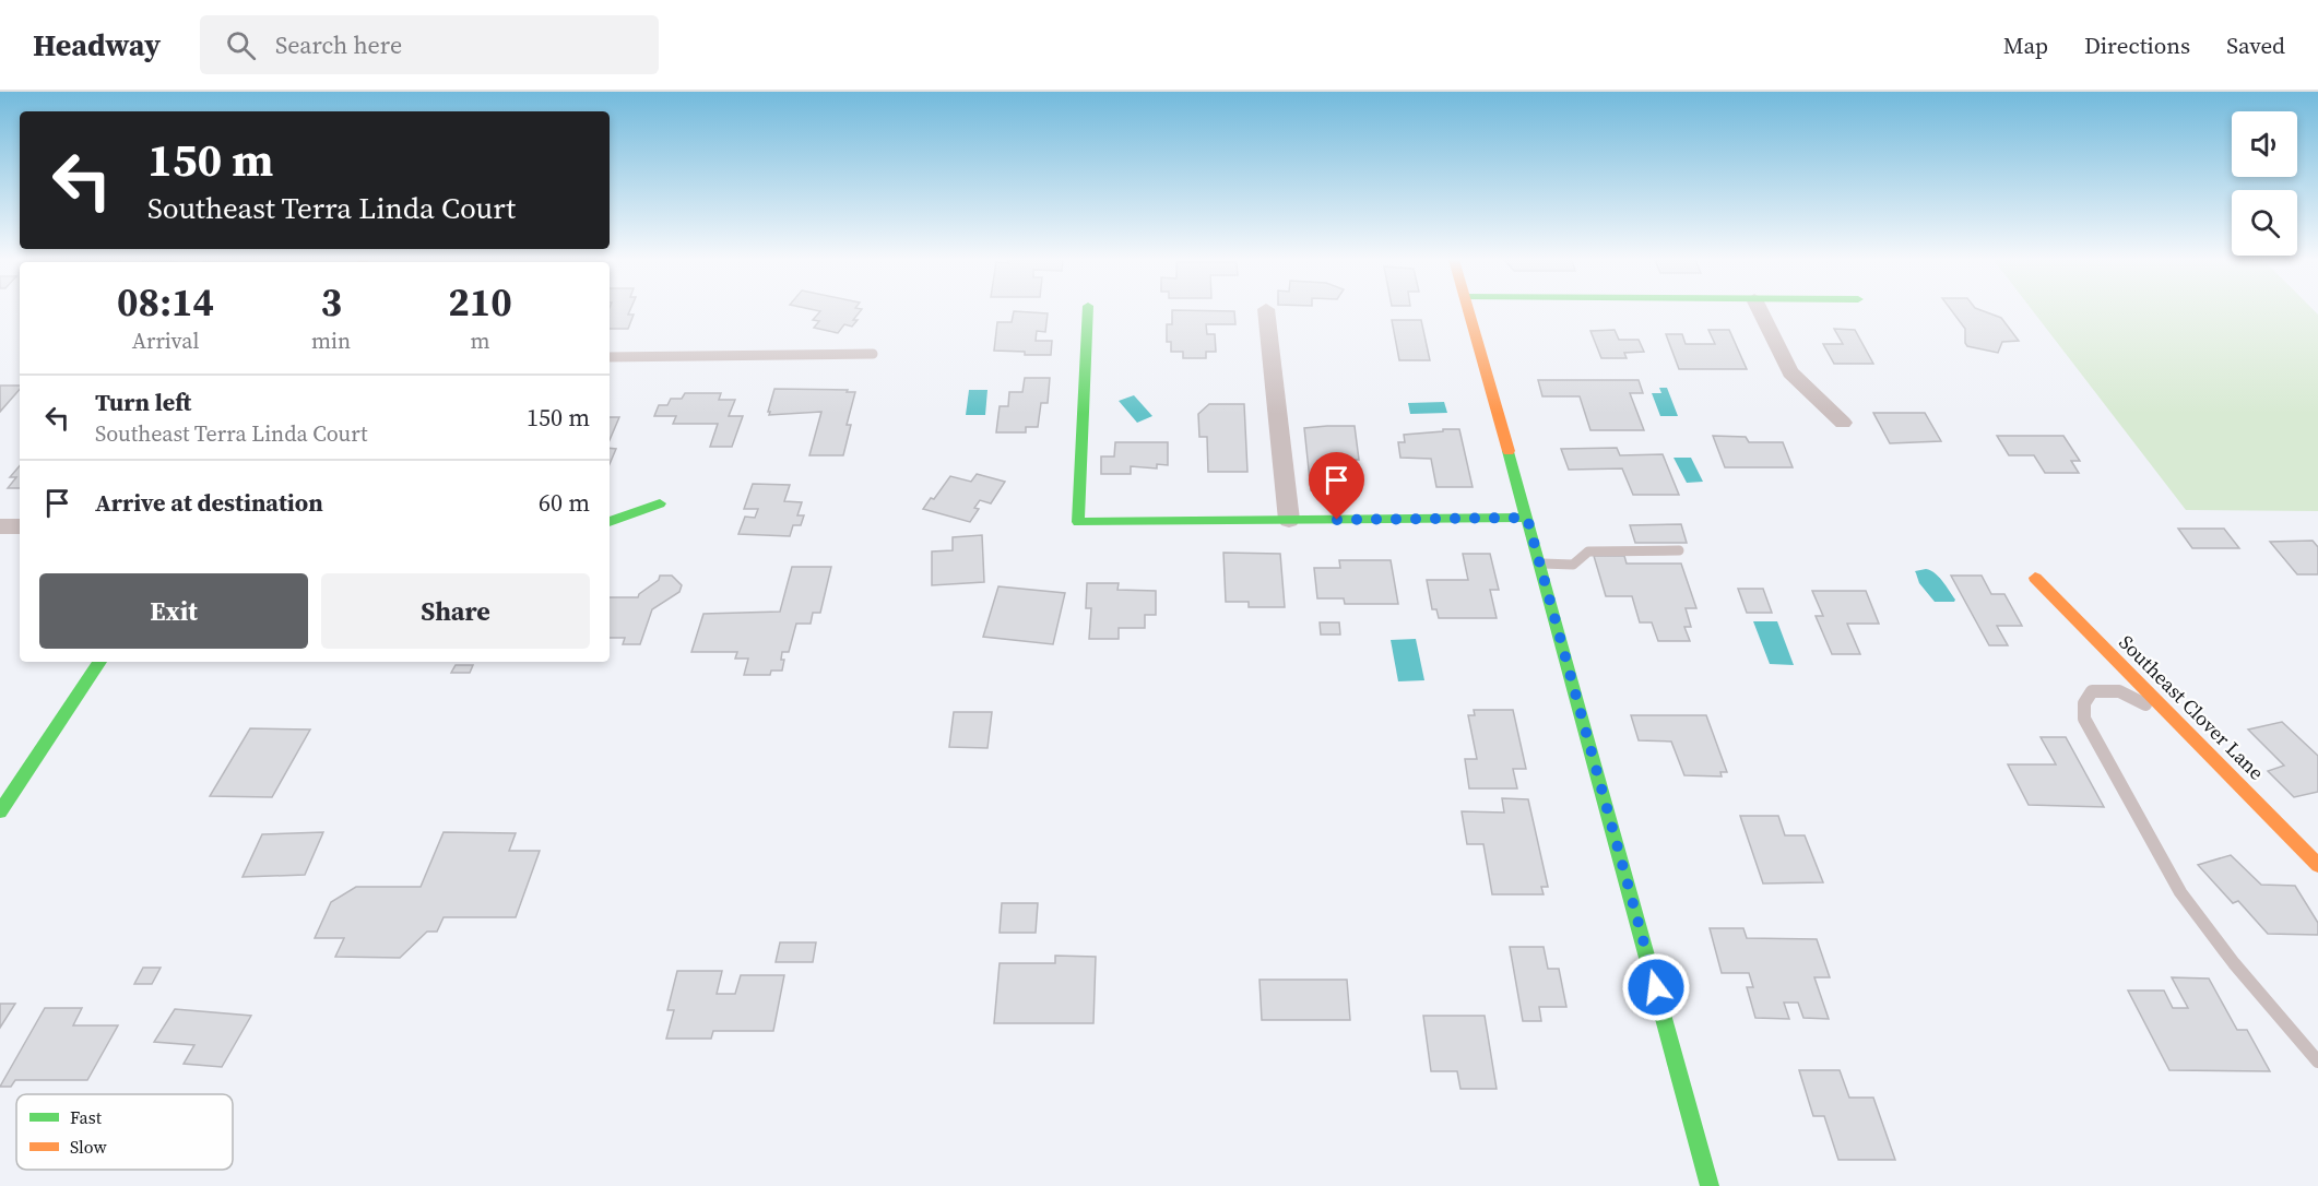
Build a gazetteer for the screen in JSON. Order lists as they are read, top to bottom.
{
  "streets": {
    "street": ["Southeast Clover Lane"]
  },
  "legend": ["Fast", "Slow"],
  "page": {
    "header": "Headway",
    "search": "Search here",
    "nav": ["Map", "Directions", "Saved"],
    "turn": ["150 m", "Southeast Terra Linda Court"],
    "eta": [
      "08:14",
      "Arrival",
      "3",
      "min",
      "210",
      "m"
    ],
    "list": [
      {
        "name": "Turn left",
        "note": "Southeast Terra Linda Court",
        "value": "150 m"
      },
      {
        "name": "Arrive at destination",
        "value": "60 m"
      }
    ],
    "buttons": ["Exit", "Share"]
  }
}
